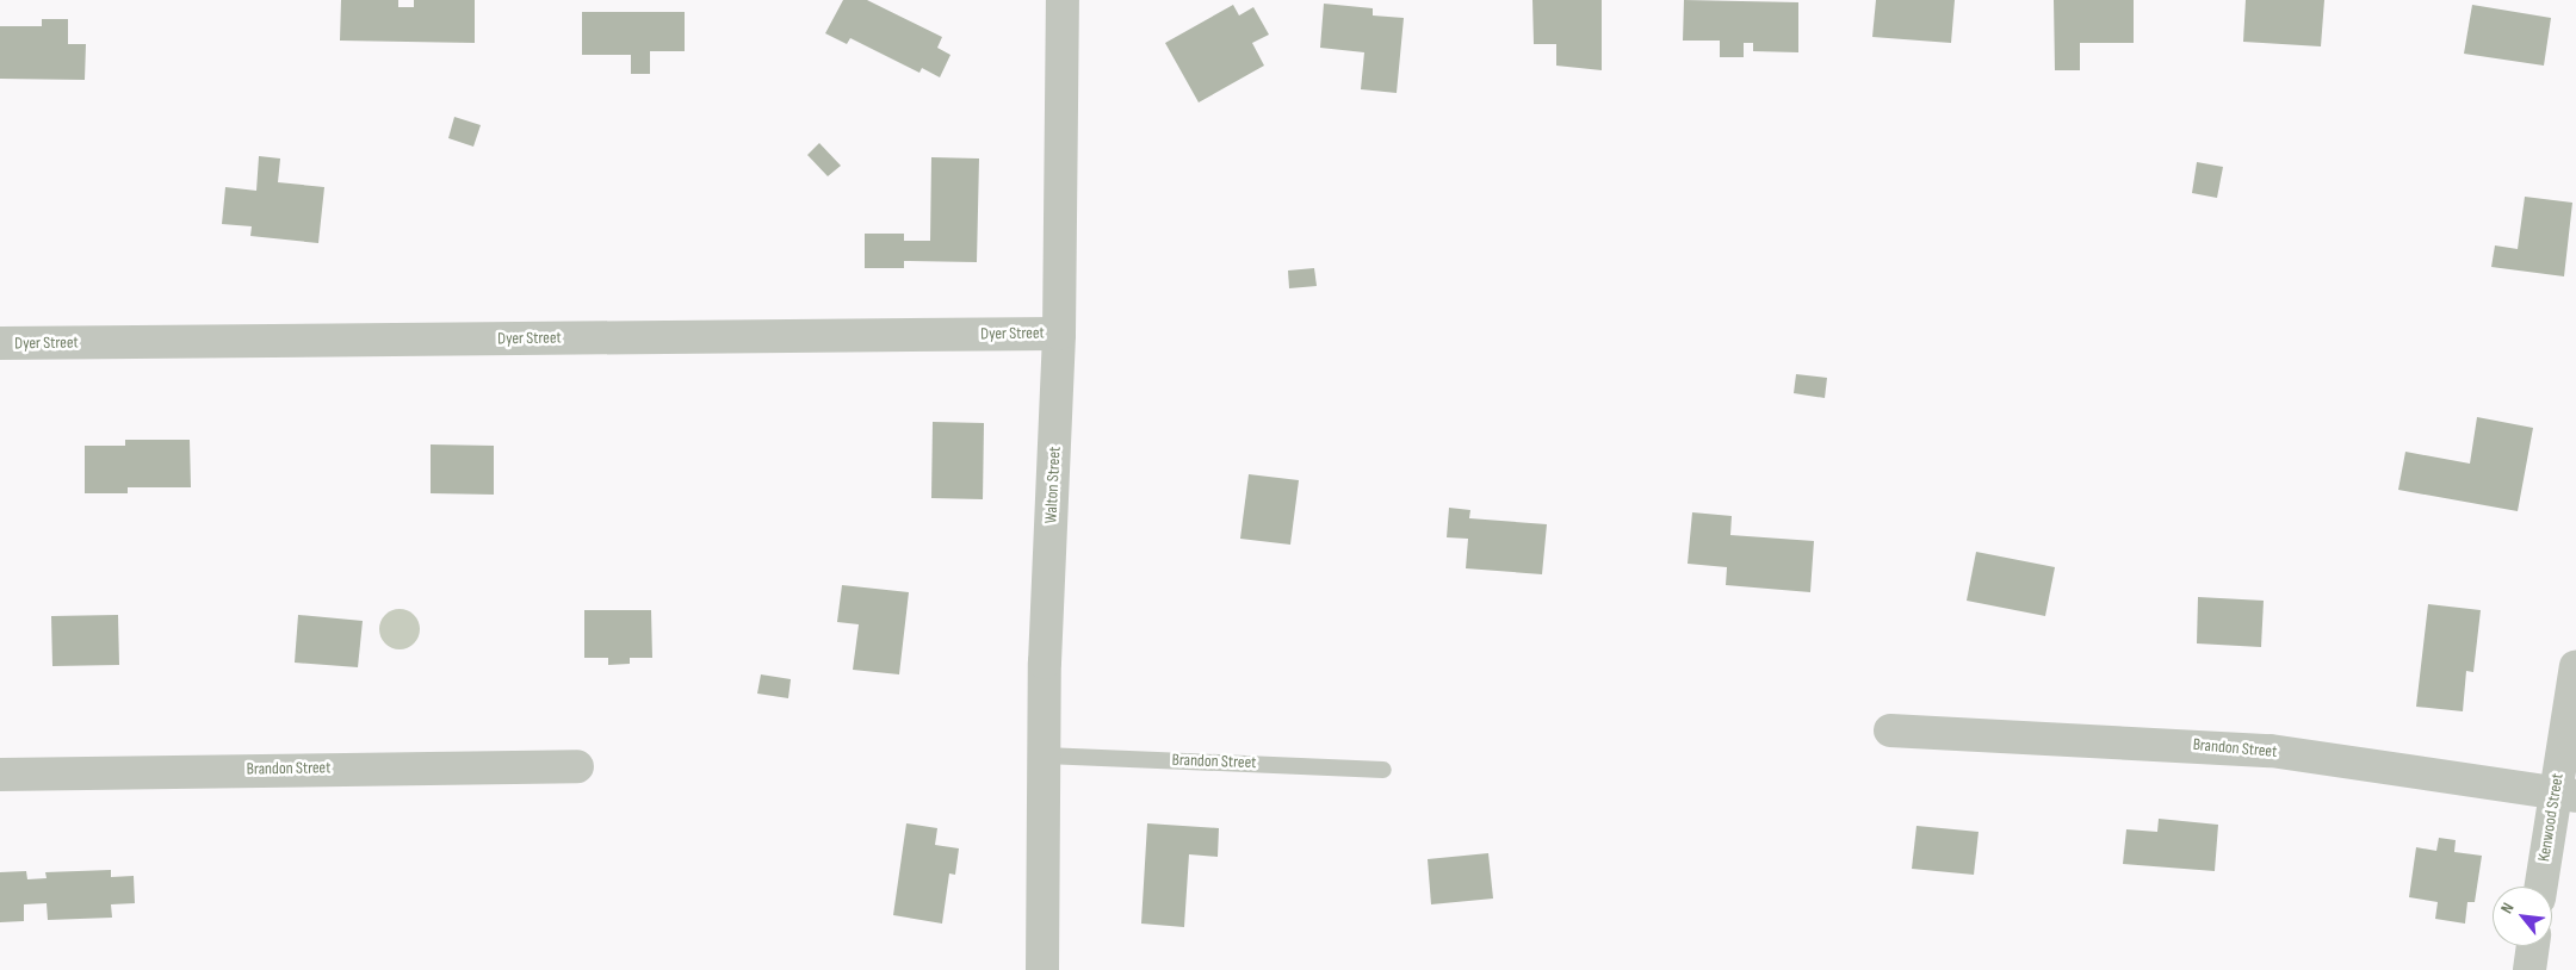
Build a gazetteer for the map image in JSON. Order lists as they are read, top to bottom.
{
  "streets": {
    "street": [
      "Dyer Street",
      "Walton Street",
      "Brandon Street",
      "Kenwood Street"
    ]
  },
  "crossings": [
    ["Dyer Street", "Walton Street"],
    ["Walton Street", "Brandon Street"],
    ["Brandon Street", "Kenwood Street"]
  ],
  "north": "top left"
}
